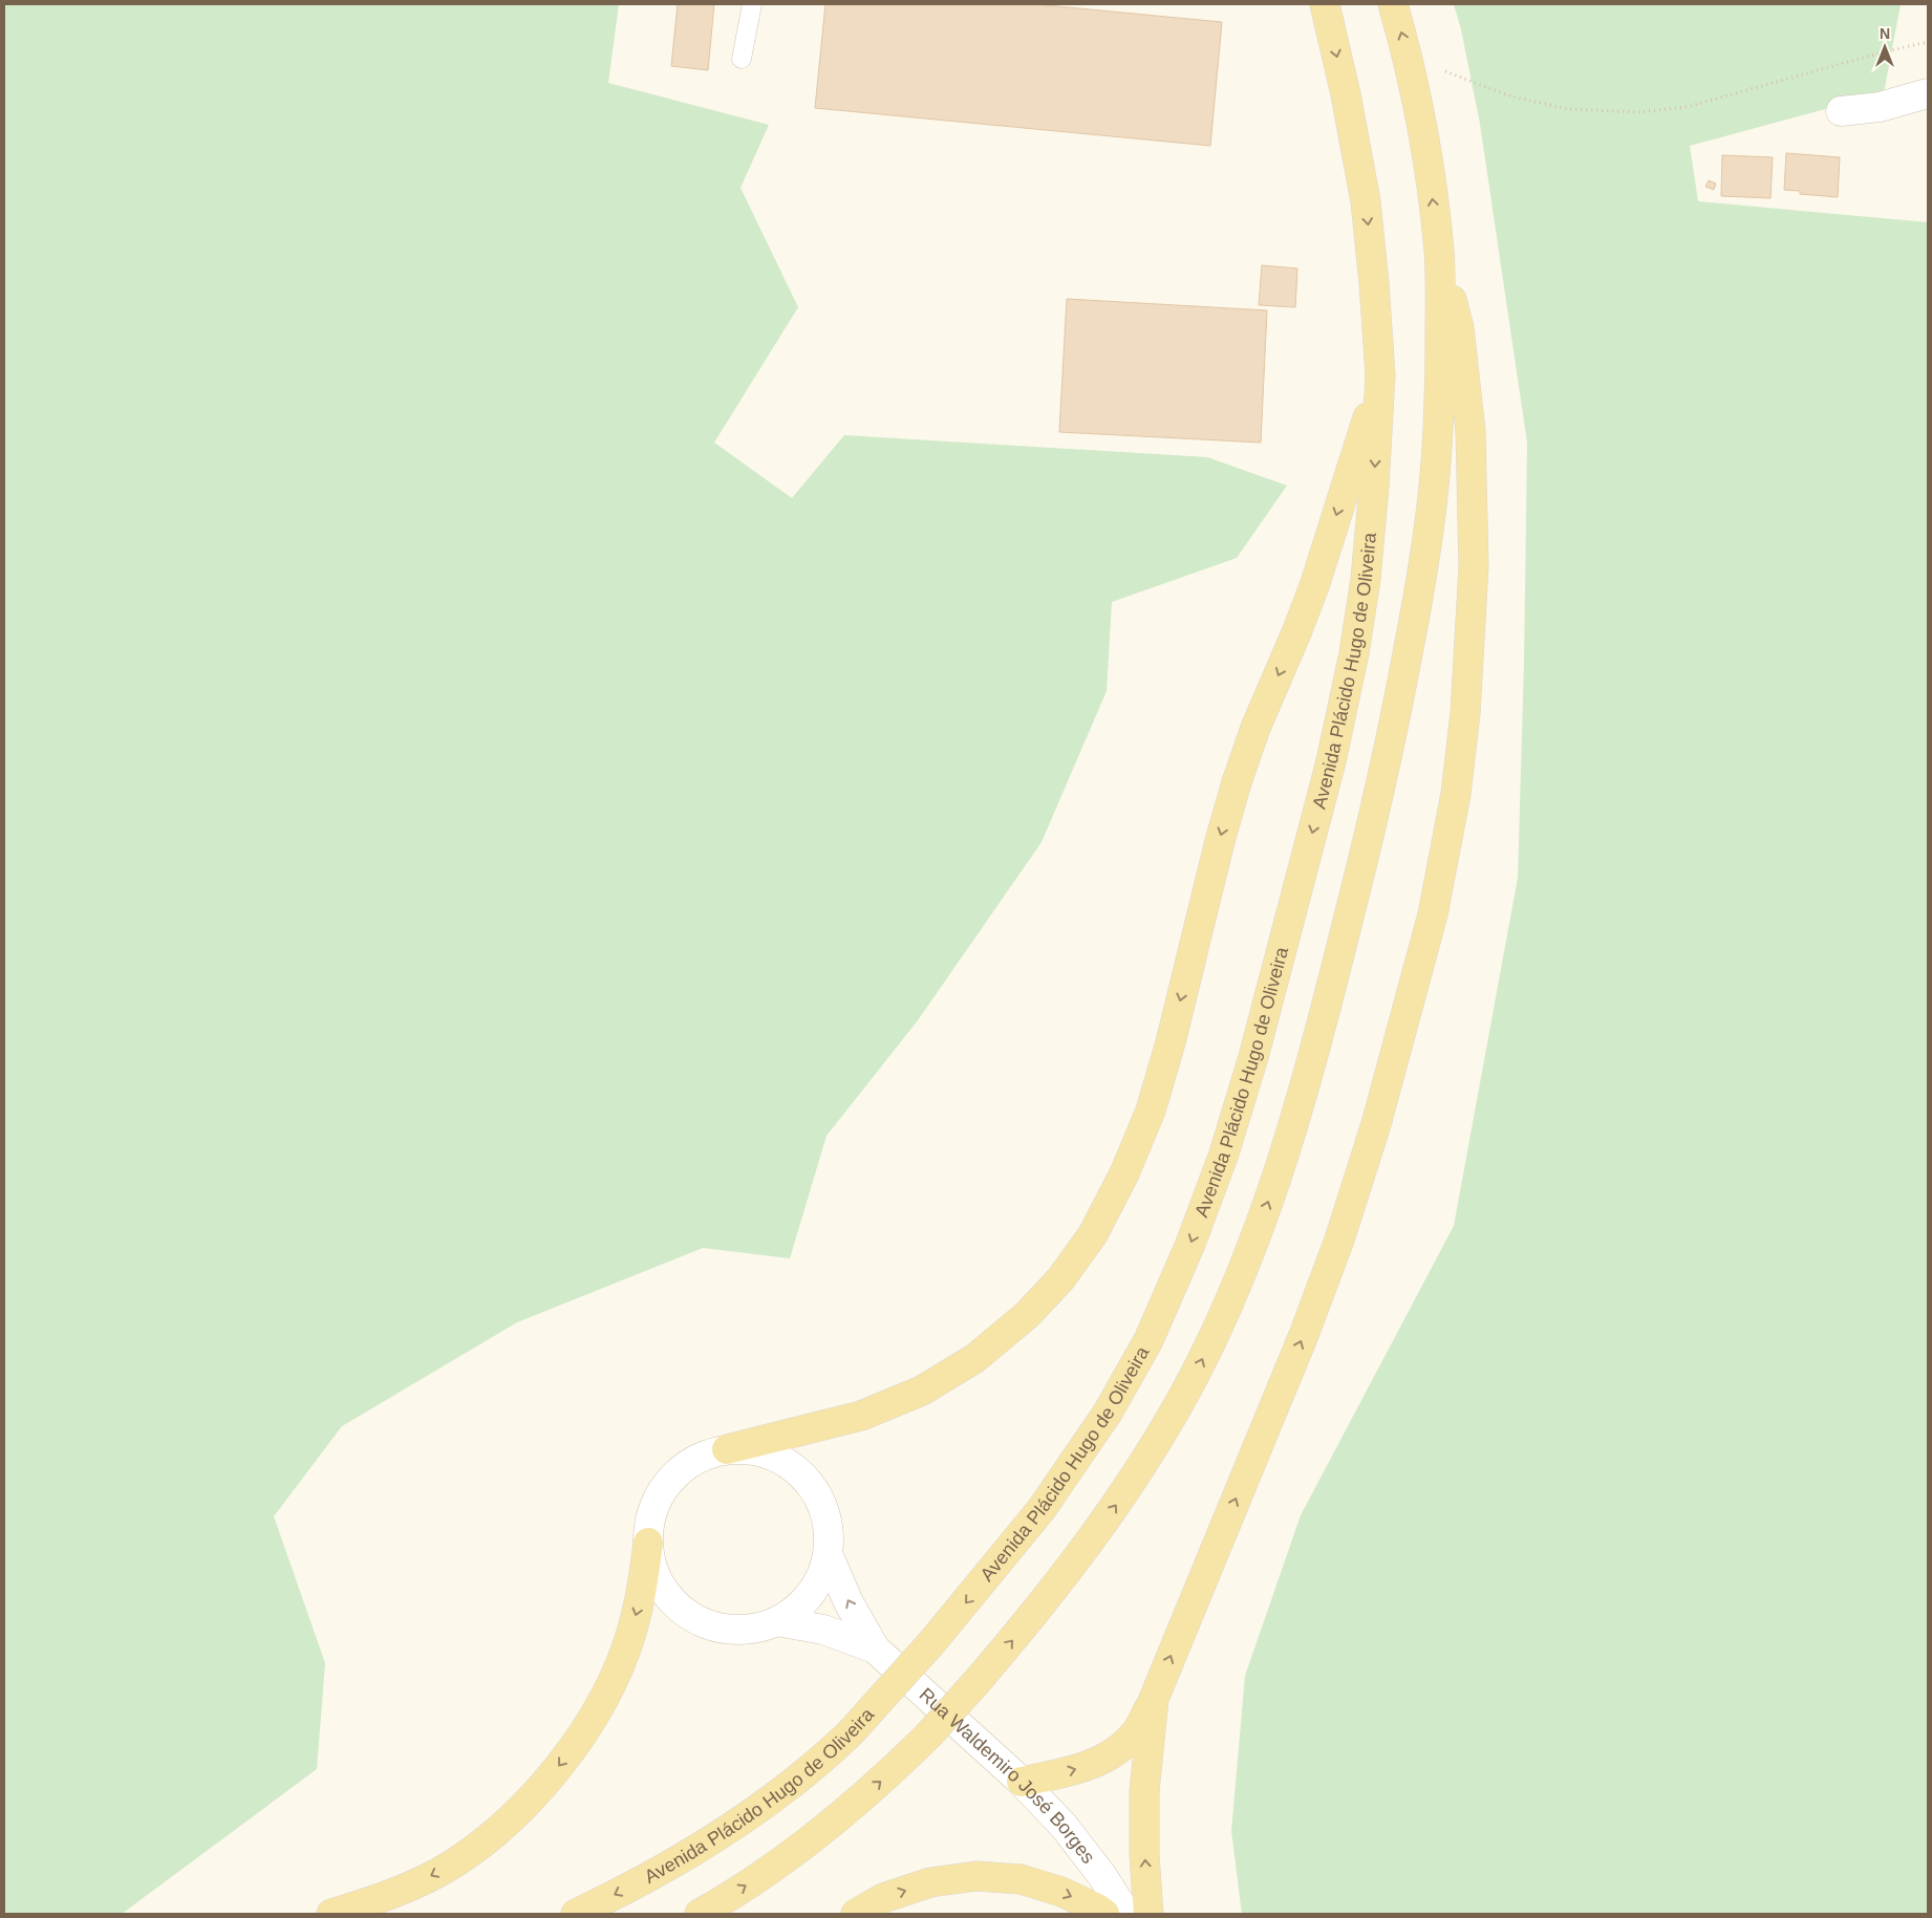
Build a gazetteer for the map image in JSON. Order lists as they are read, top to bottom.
{
  "streets": {
    "main road": ["Avenida Plácido Hugo de Oliveira", "Rua Waldemiro José Borges"]
  },
  "north": "top"
}
